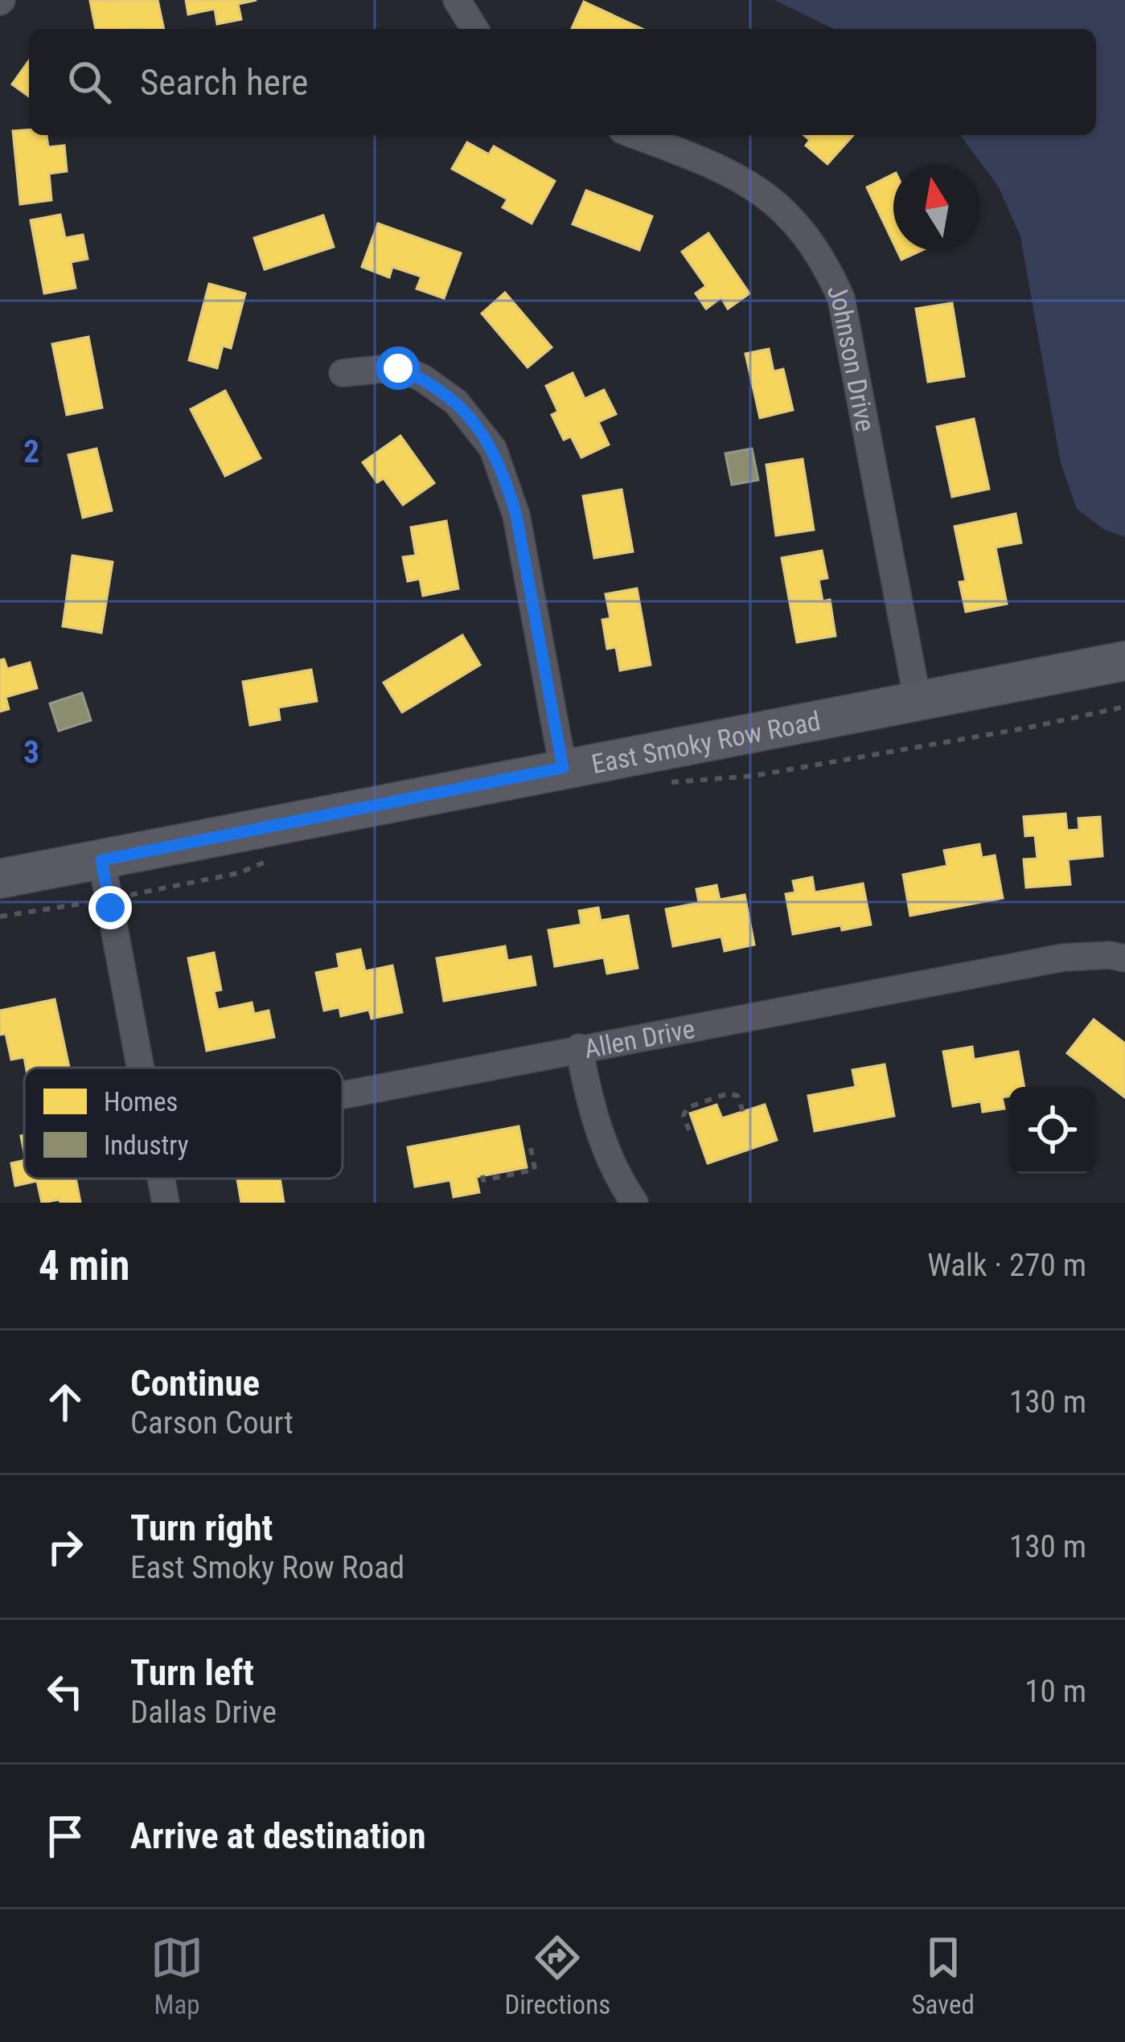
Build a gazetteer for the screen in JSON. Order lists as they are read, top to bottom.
{
  "streets": {
    "street": ["Johnson Drive", "East Smoky Row Road", "Allen Drive"]
  },
  "crossings": [
    ["Johnson Drive", "East Smoky Row Road"]
  ],
  "legend": ["Homes", "Industry"],
  "north": "top",
  "page": {
    "search": "Search here",
    "heading": ["4 min", "Walk · 270 m"],
    "list": [
      ["Continue", "Carson Court", "130 m"],
      ["Turn right", "East Smoky Row Road", "130 m"],
      ["Turn left", "Dallas Drive", "10 m"],
      "Arrive at destination"
    ],
    "nav": ["Map", "Directions", "Saved"]
  },
  "grid": {
    "rows": ["2", "3"]
  }
}
